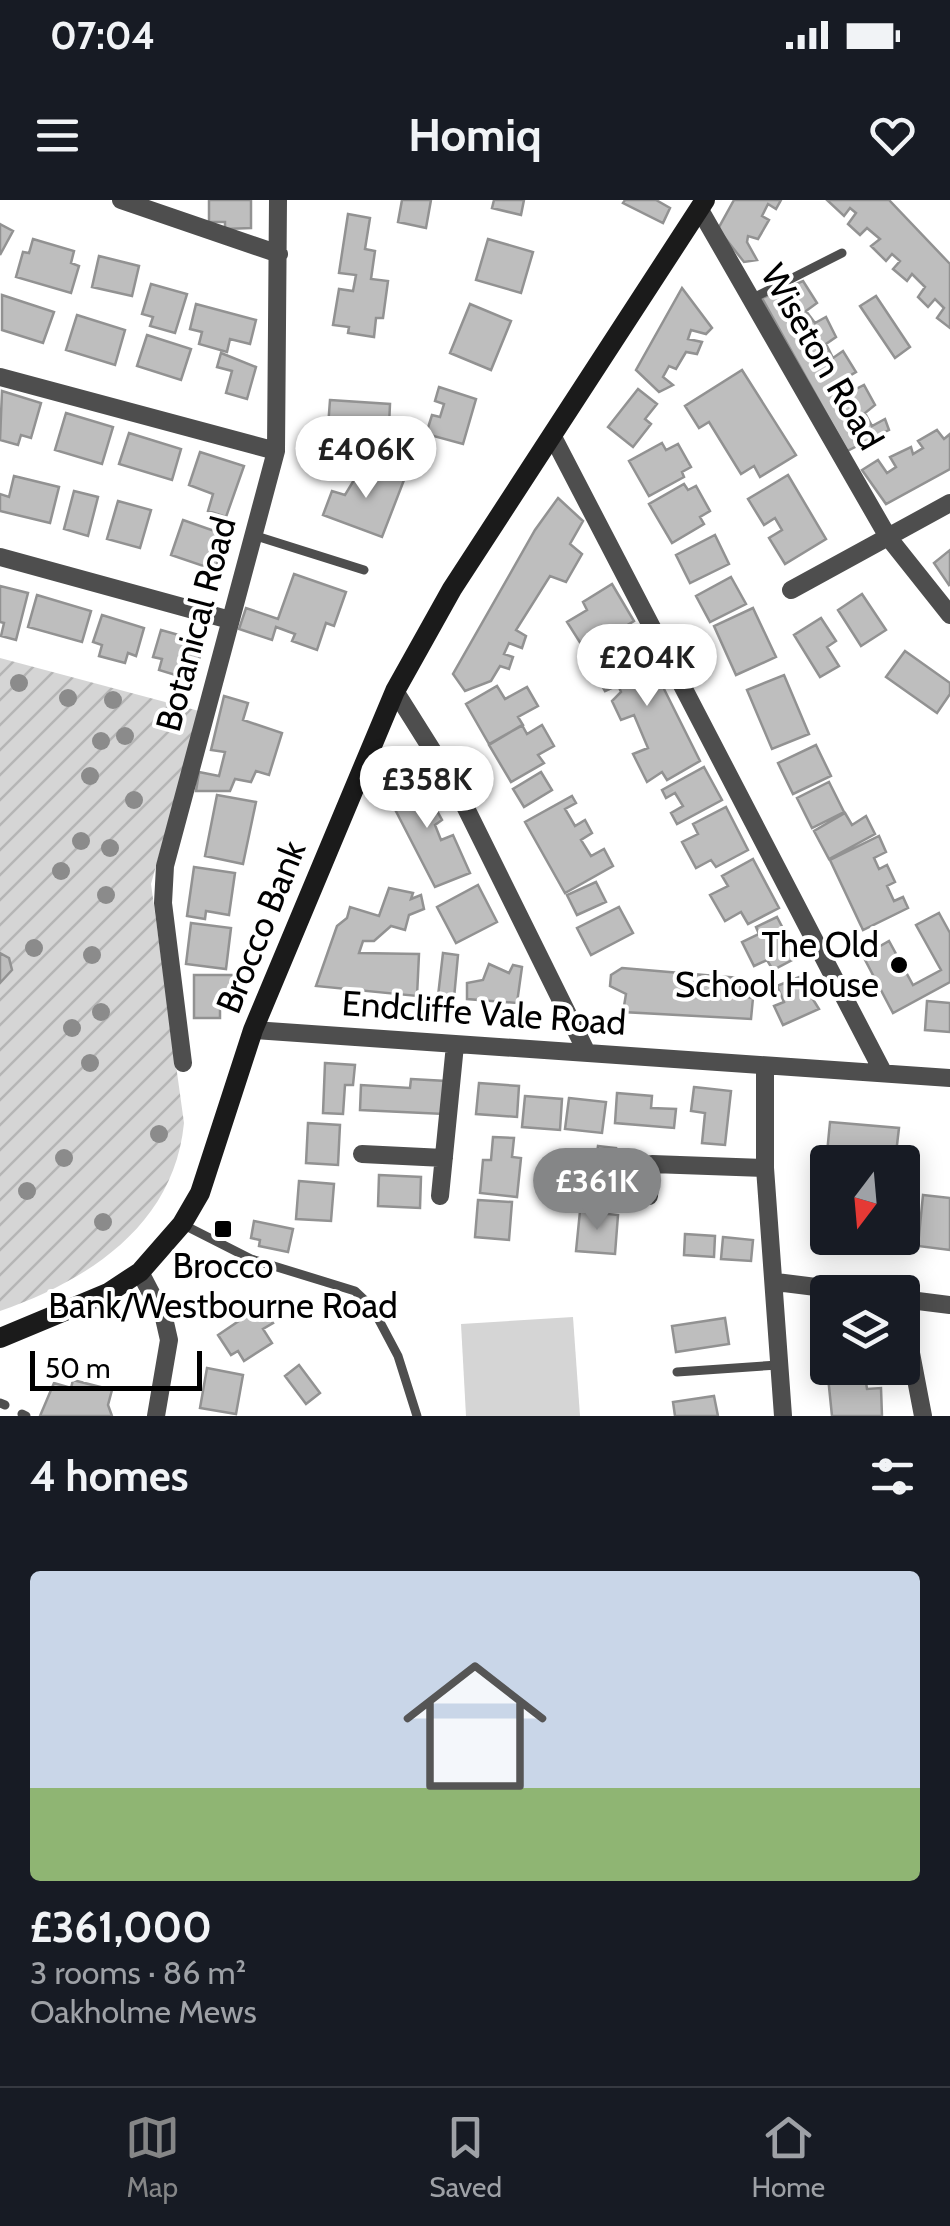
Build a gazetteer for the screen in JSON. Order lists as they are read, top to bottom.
{
  "streets": {
    "main road": ["Brocco Bank"],
    "street": ["Wiseton Road", "Botanical Road", "Endcliffe Vale Road"]
  },
  "crossings": [
    ["Wiseton Road", "Brocco Bank"],
    ["Brocco Bank", "Endcliffe Vale Road"]
  ],
  "places": {
    "other": ["The Old School House"],
    "transit": ["Brocco Bank/Westbourne Road"]
  },
  "scale_bar": "50 m",
  "north": "bottom",
  "page": {
    "status": "07:04",
    "header": "Homiq",
    "price": [
      "£406K",
      "£204K",
      "£358K",
      "£361K"
    ],
    "scale": "50 m",
    "heading": "4 homes",
    "list": [
      {
        "name": "£361,000",
        "note": "3 rooms · 86 m² · Oakholme Mews"
      }
    ],
    "tabs": ["Map", "Saved", "Home"]
  }
}
